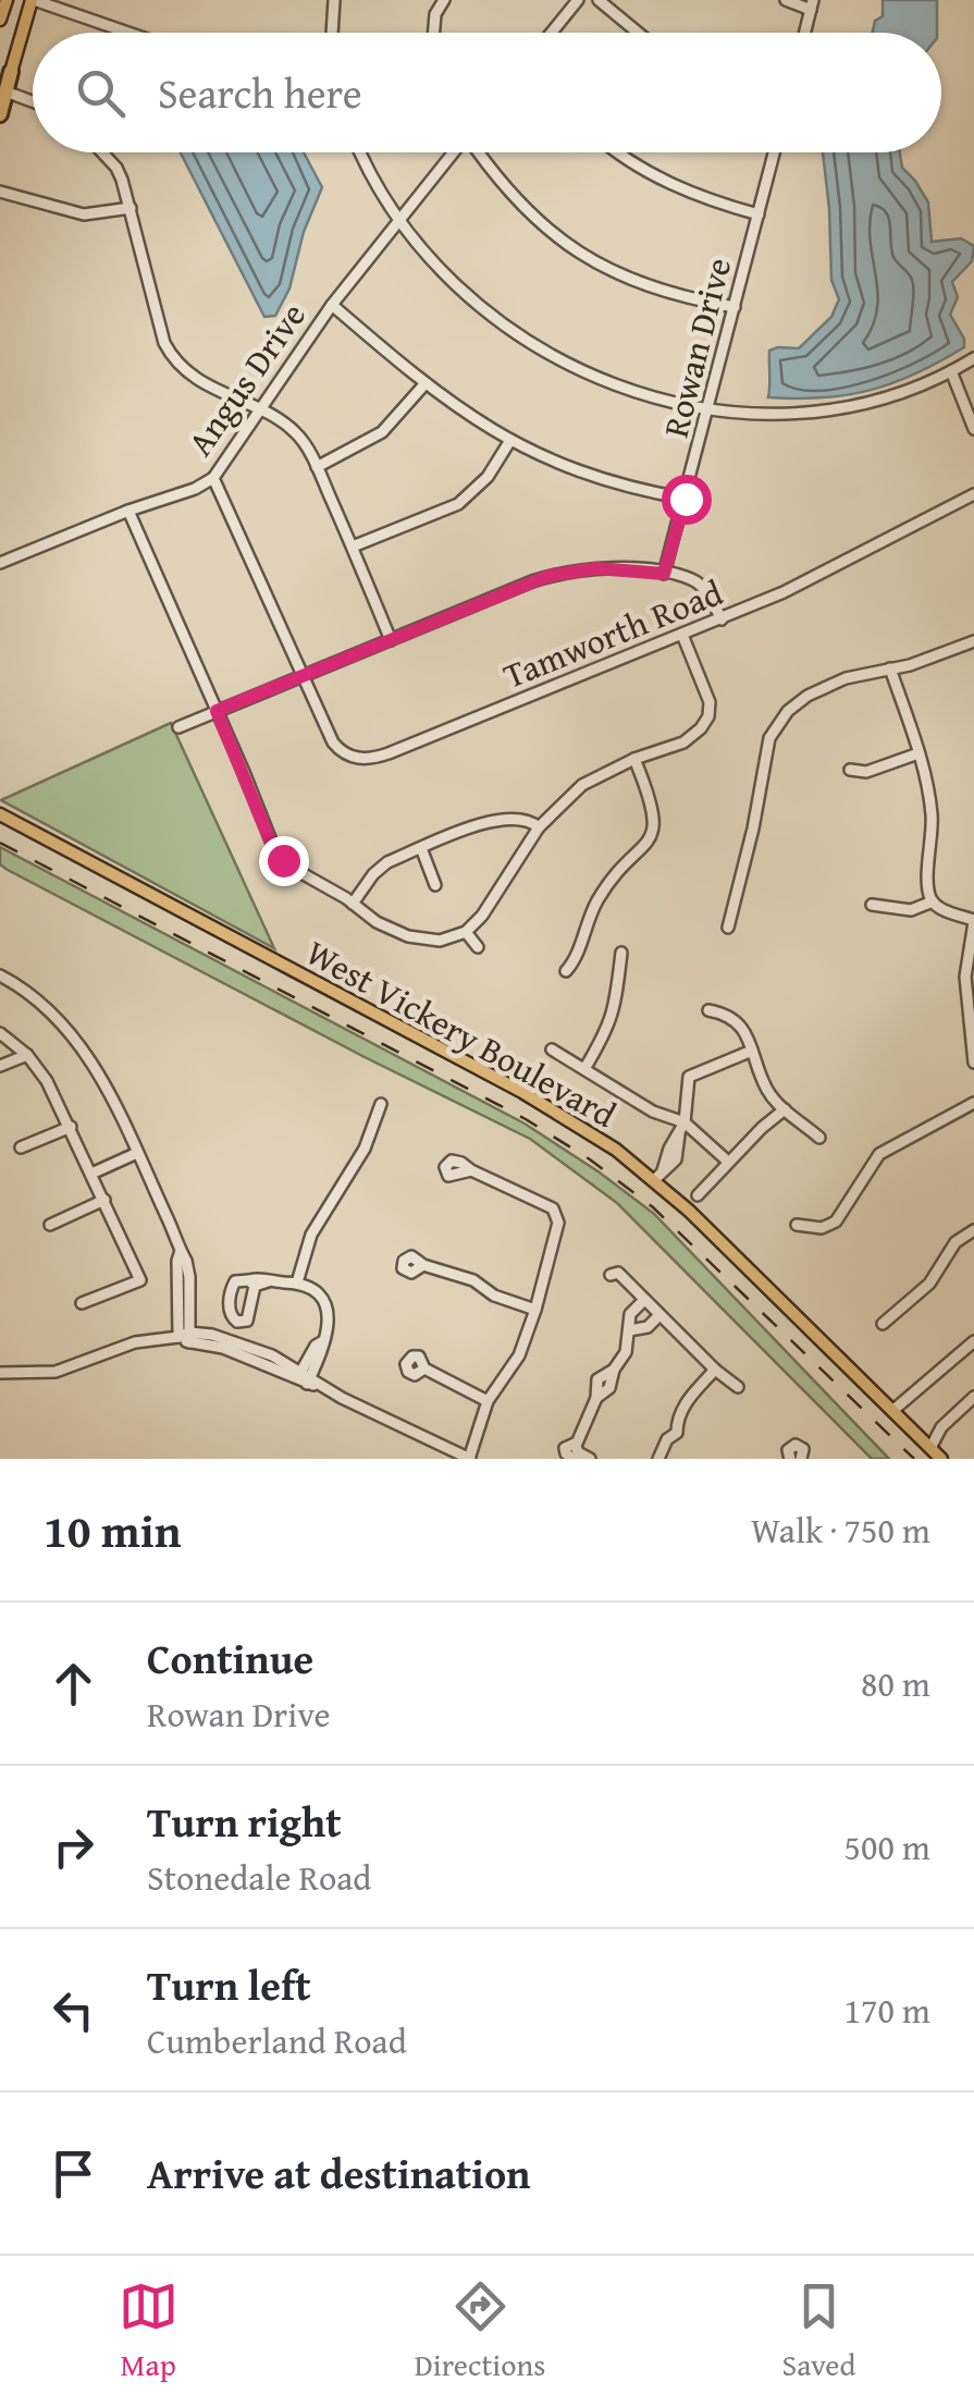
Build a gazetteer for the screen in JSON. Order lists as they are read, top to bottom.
{
  "streets": {
    "main road": ["West Vickery Boulevard"],
    "street": ["Rowan Drive", "Angus Drive", "Tamworth Road"]
  },
  "crossings": [
    ["Angus Drive", "Tamworth Road"]
  ],
  "page": {
    "search": "Search here",
    "heading": ["10 min", "Walk · 750 m"],
    "list": [
      ["Continue", "Rowan Drive", "80 m"],
      ["Turn right", "Stonedale Road", "500 m"],
      ["Turn left", "Cumberland Road", "170 m"],
      "Arrive at destination"
    ],
    "nav": ["Map", "Directions", "Saved"]
  }
}
